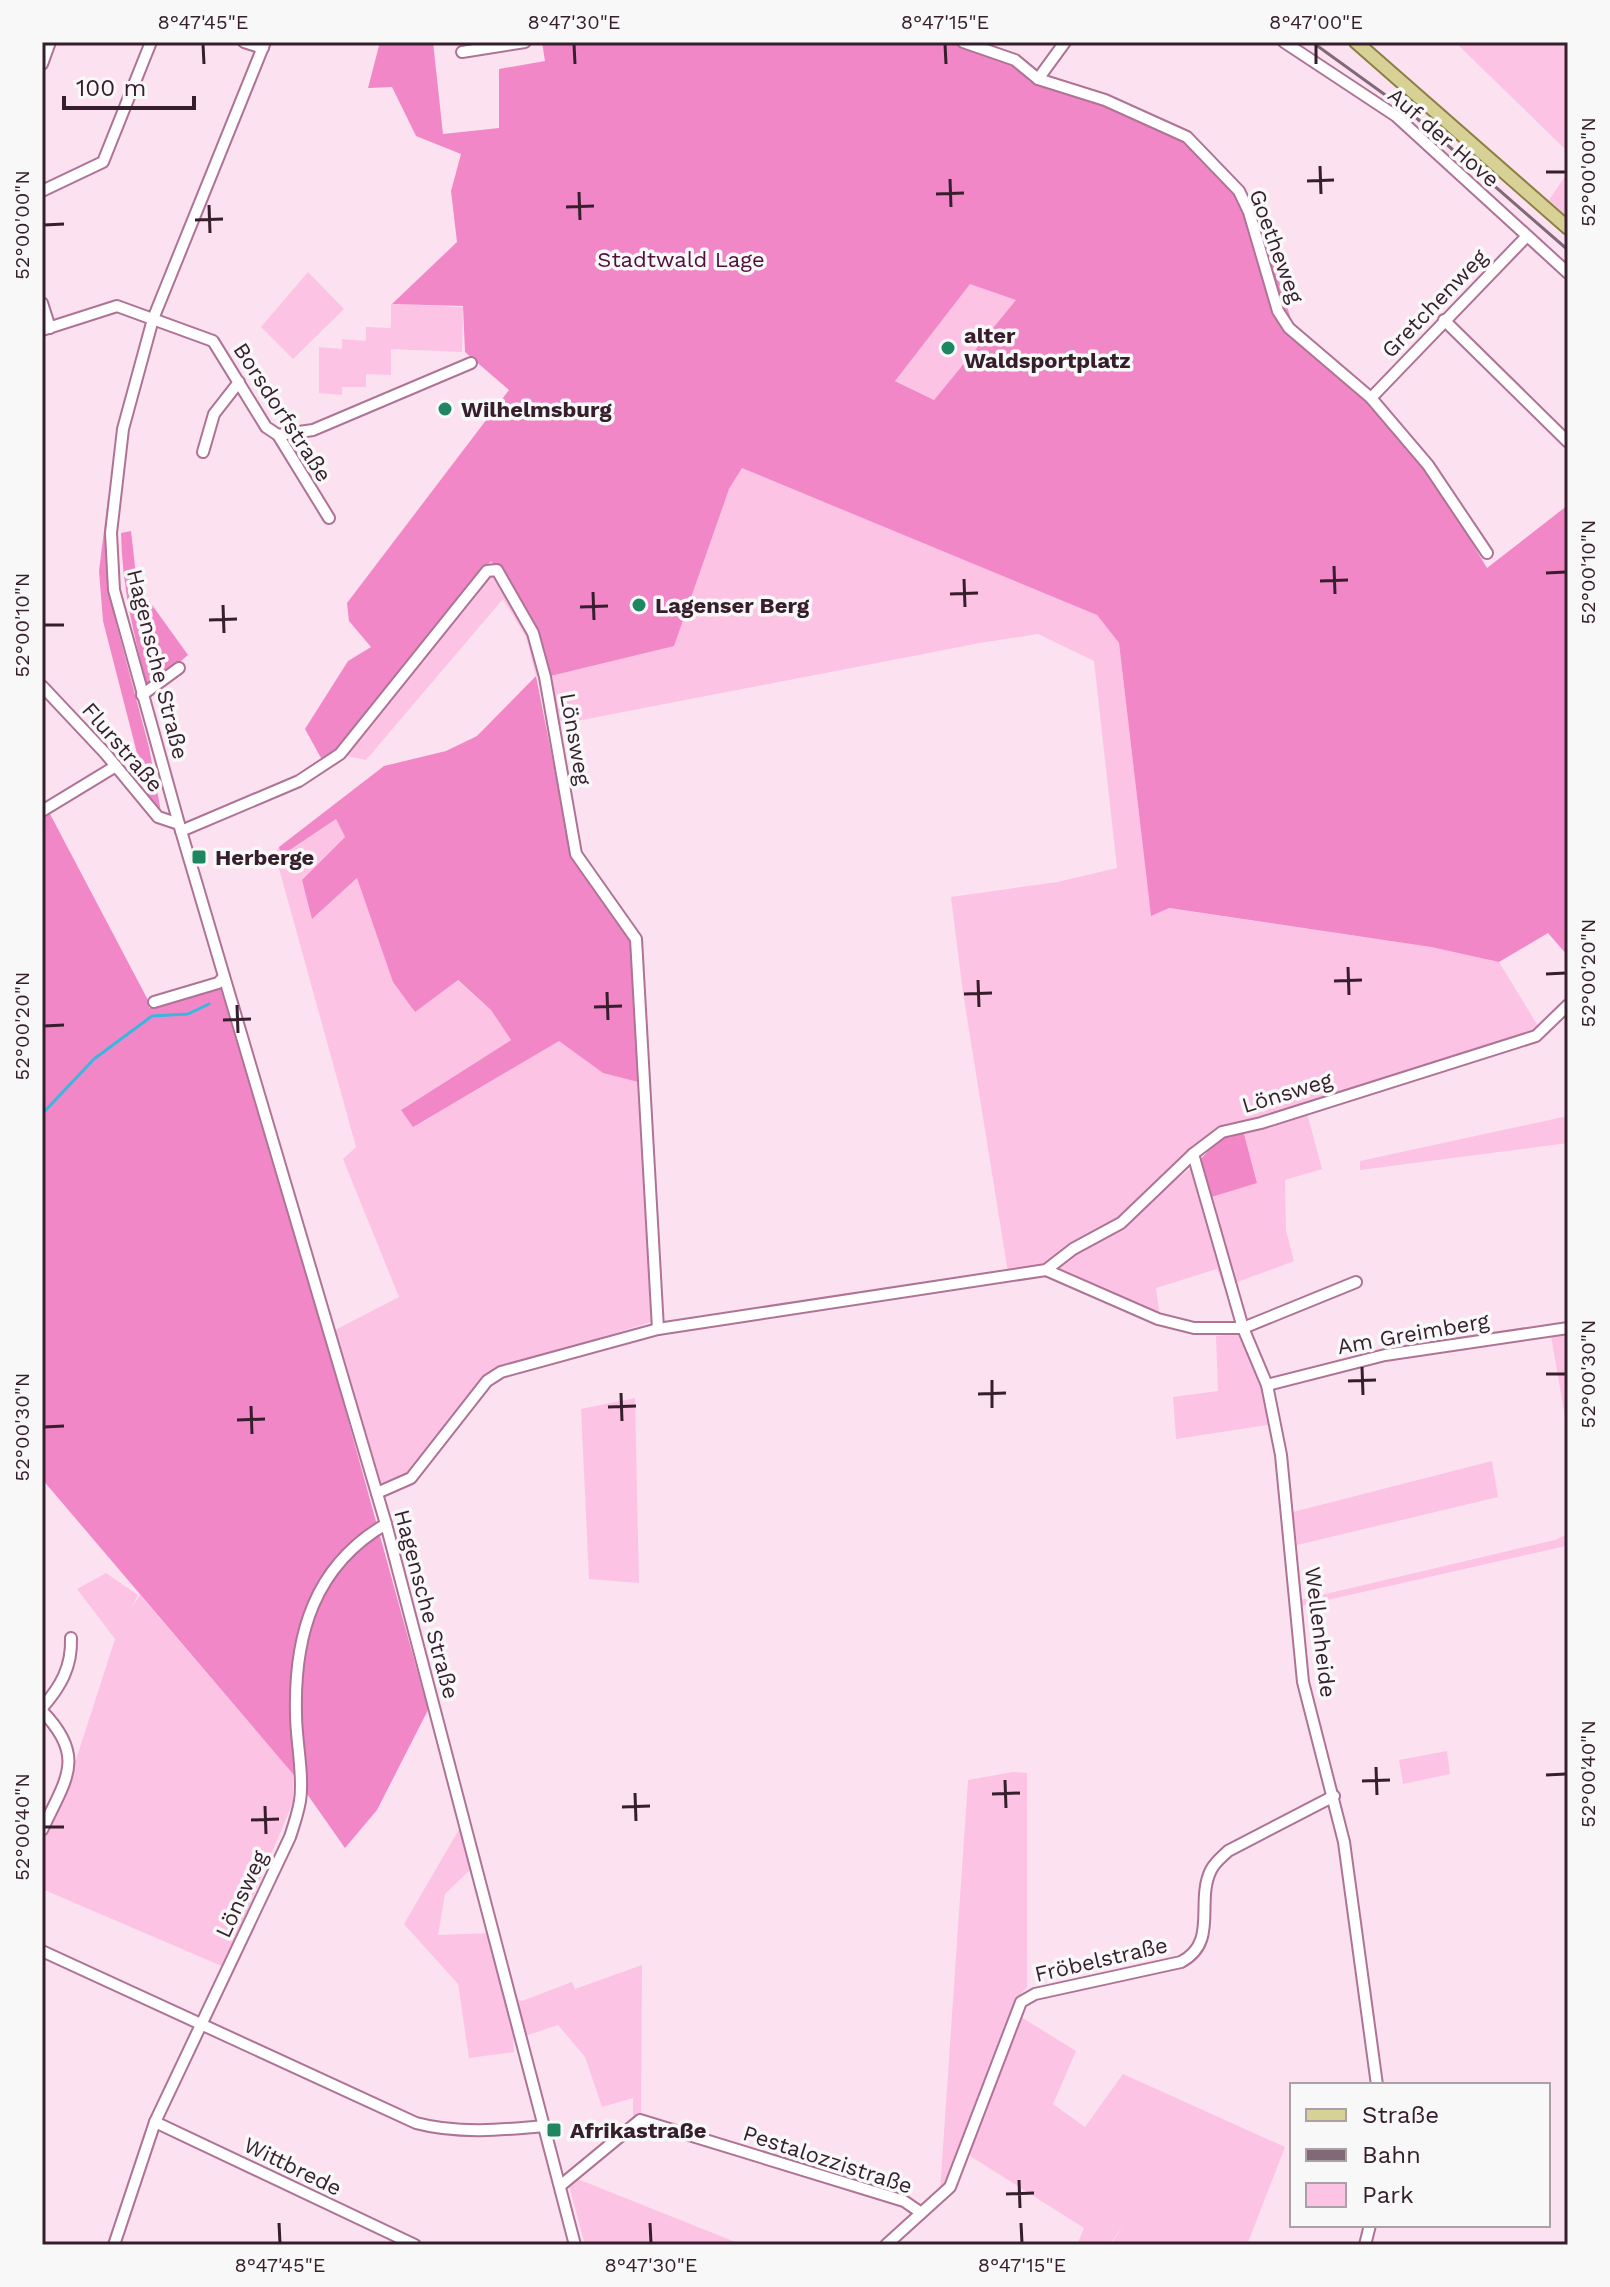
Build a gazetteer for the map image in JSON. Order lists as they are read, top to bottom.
{
  "streets": {
    "street": [
      "Auf der Hove",
      "Goetheweg",
      "Gretchenweg",
      "Borsdorfstraße",
      "Hagensche Straße",
      "Lönsweg",
      "Flurstraße",
      "Am Greimberg",
      "Wellenheide",
      "Fröbelstraße",
      "Pestalozzistraße",
      "Wittbrede"
    ]
  },
  "crossings": [
    ["Auf der Hove", "Gretchenweg"],
    ["Goetheweg", "Gretchenweg"],
    ["Borsdorfstraße", "Hagensche Straße"],
    ["Hagensche Straße", "Lönsweg"],
    ["Hagensche Straße", "Flurstraße"],
    ["Hagensche Straße", "Pestalozzistraße"],
    ["Lönsweg", "Flurstraße"],
    ["Lönsweg", "Wellenheide"],
    ["Lönsweg", "Wittbrede"],
    ["Am Greimberg", "Wellenheide"],
    ["Wellenheide", "Fröbelstraße"],
    ["Fröbelstraße", "Pestalozzistraße"]
  ],
  "parks": ["Stadtwald Lage"],
  "places": {
    "other": ["alter Waldsportplatz", "Wilhelmsburg", "Lagenser Berg"],
    "transit": ["Herberge", "Afrikastraße"]
  },
  "legend": ["Straße", "Bahn", "Park"],
  "scale_bar": "100 m",
  "coordinates": [
    "8°47'45\"E",
    "8°47'30\"E",
    "8°47'15\"E",
    "8°47'00\"E",
    "52°00'00\"N",
    "52°00'10\"N",
    "52°00'20\"N",
    "52°00'30\"N",
    "52°00'40\"N"
  ]
}
